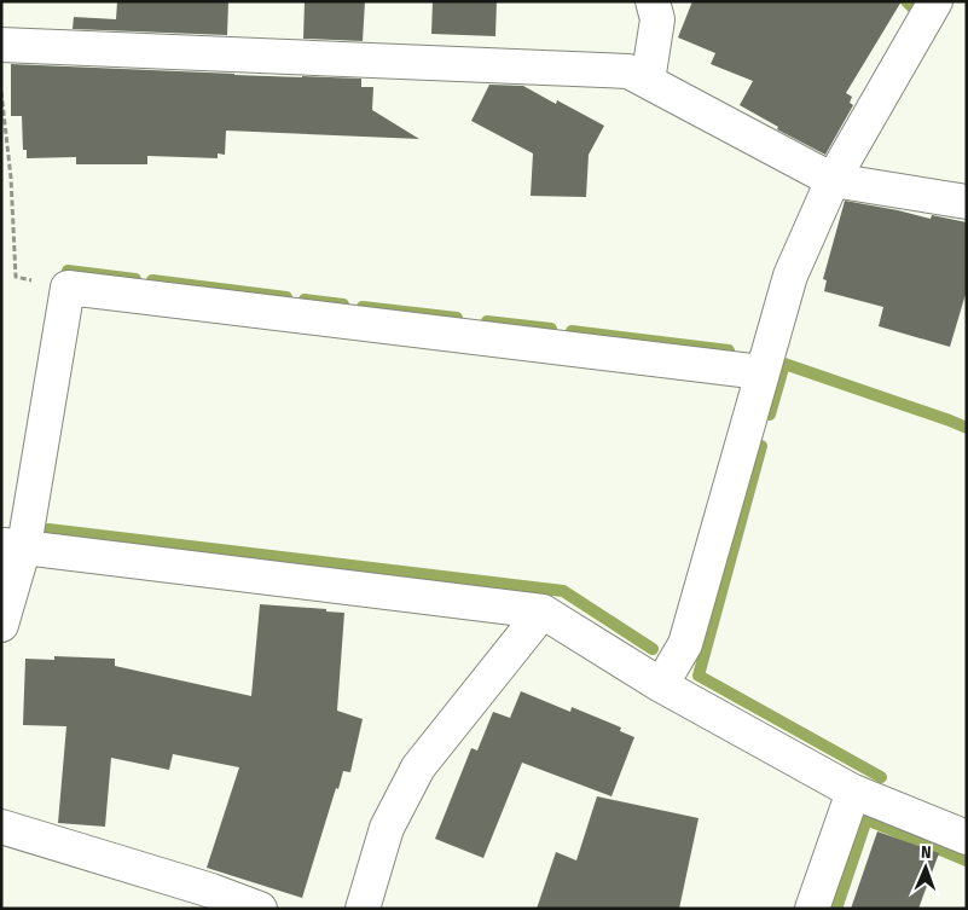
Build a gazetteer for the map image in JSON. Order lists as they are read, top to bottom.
{
  "north": "top"
}
